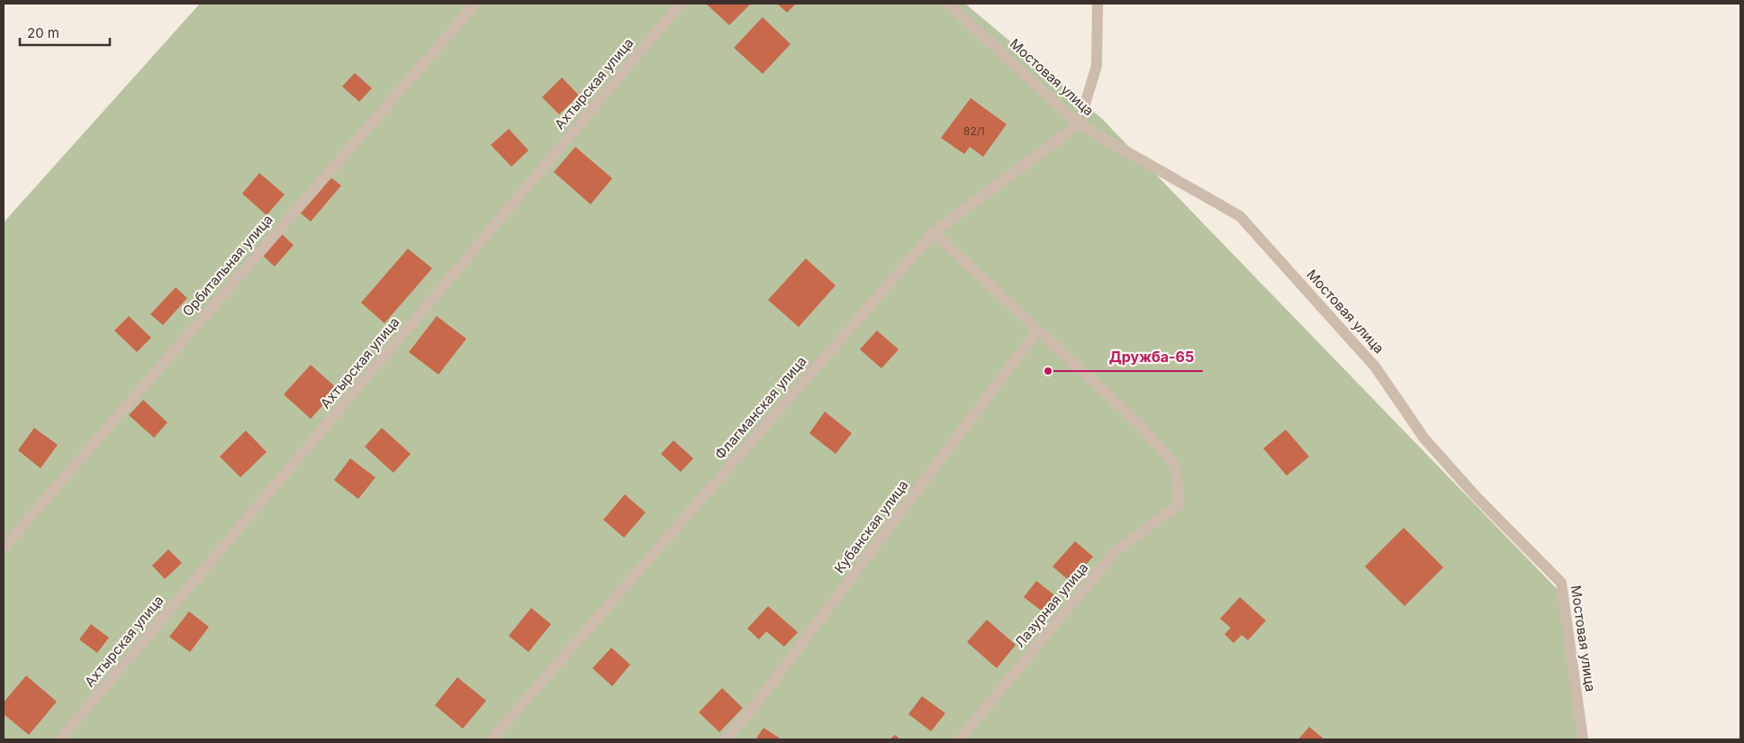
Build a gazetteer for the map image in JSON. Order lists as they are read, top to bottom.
{
  "streets": {
    "lane": [
      "Мостовая улица",
      "Ахтырская улица",
      "Орбитальная улица",
      "Флагманская улица",
      "Кубанская улица",
      "Лазурная улица"
    ]
  },
  "crossings": [
    ["Мостовая улица", "Флагманская улица"],
    ["Кубанская улица", "Лазурная улица"]
  ],
  "places": ["Дружба-65"],
  "house_numbers": ["82/1"],
  "scale_bar": "20 m"
}
